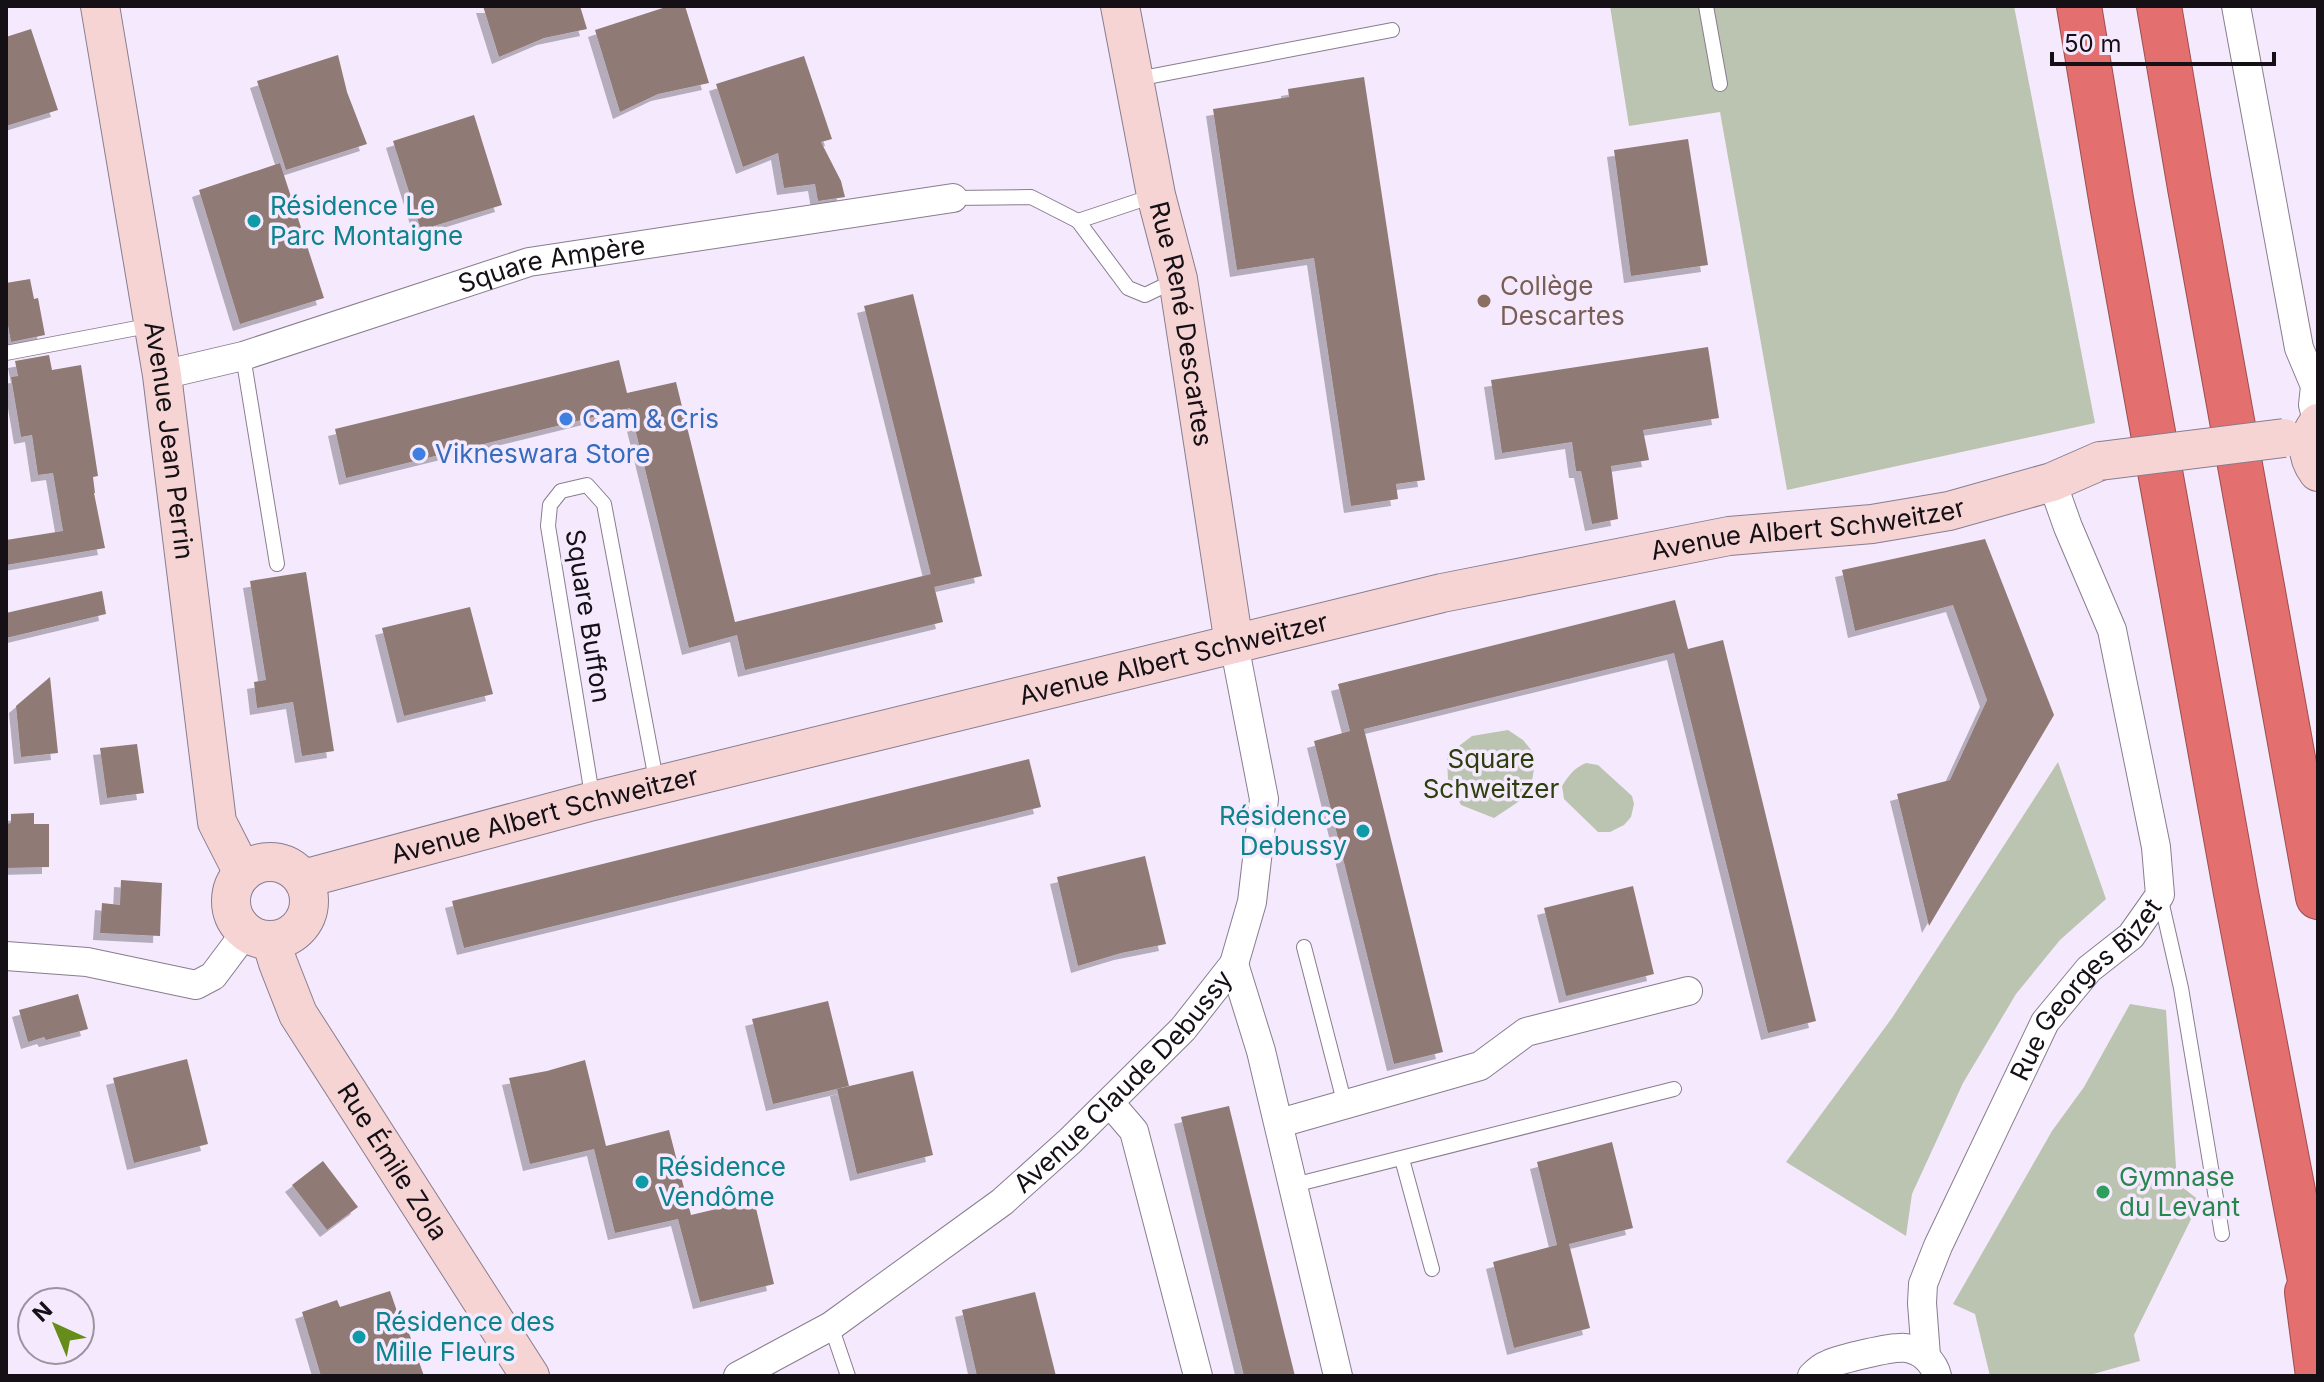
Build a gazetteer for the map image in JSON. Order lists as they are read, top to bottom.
{
  "streets": {
    "street": [
      "Square Ampère",
      "Rue René Descartes",
      "Avenue Jean Perrin",
      "Avenue Albert Schweitzer",
      "Rue Georges Bizet",
      "Avenue Claude Debussy",
      "Rue Émile Zola"
    ],
    "lane": ["Square Buffon"]
  },
  "crossings": [
    ["Square Ampère", "Avenue Jean Perrin"],
    ["Rue René Descartes", "Avenue Albert Schweitzer"],
    ["Rue René Descartes", "Avenue Claude Debussy"],
    ["Avenue Jean Perrin", "Avenue Albert Schweitzer"],
    ["Avenue Jean Perrin", "Rue Émile Zola"],
    ["Avenue Albert Schweitzer", "Square Buffon"],
    ["Avenue Albert Schweitzer", "Rue Georges Bizet"],
    ["Avenue Albert Schweitzer", "Avenue Claude Debussy"],
    ["Avenue Albert Schweitzer", "Rue Émile Zola"]
  ],
  "parks": ["Square Schweitzer"],
  "places": [
    "Résidence Le Parc Montaigne",
    "Collège Descartes",
    "Cam & Cris",
    "Vikneswara Store",
    "Résidence Debussy",
    "Résidence Vendôme",
    "Gymnase du Levant",
    "Résidence des Mille Fleurs"
  ],
  "scale_bar": "50 m",
  "north": "top left"
}
